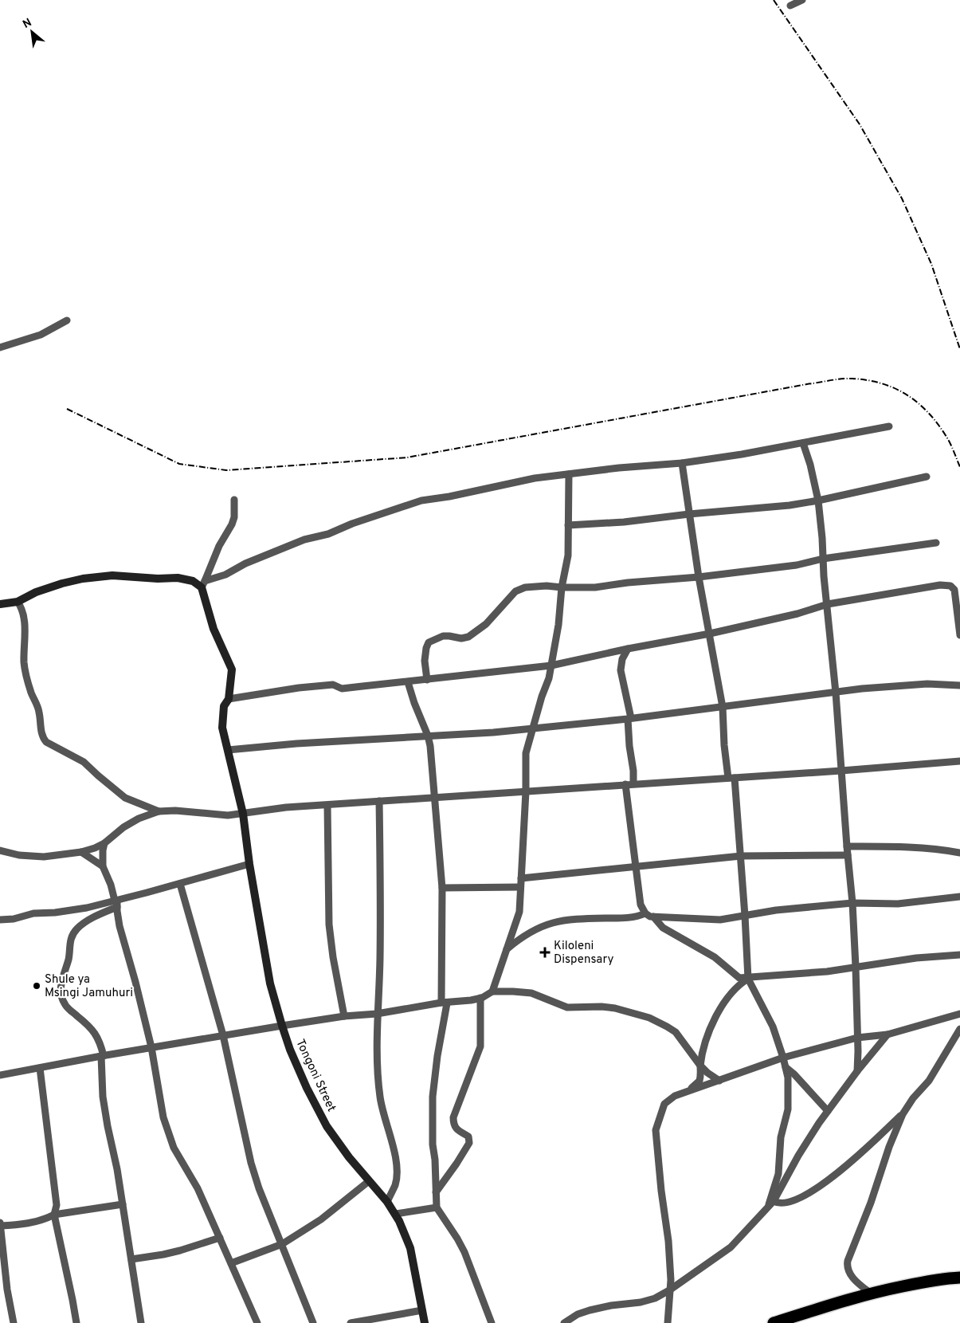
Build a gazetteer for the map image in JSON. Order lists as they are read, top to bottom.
{
  "streets": {
    "street": ["Tongoni Street"]
  },
  "places": {
    "health": ["Kiloleni Dispensary"],
    "other": ["Shule ya Msingi Jamuhuri"]
  },
  "north": "top left"
}
